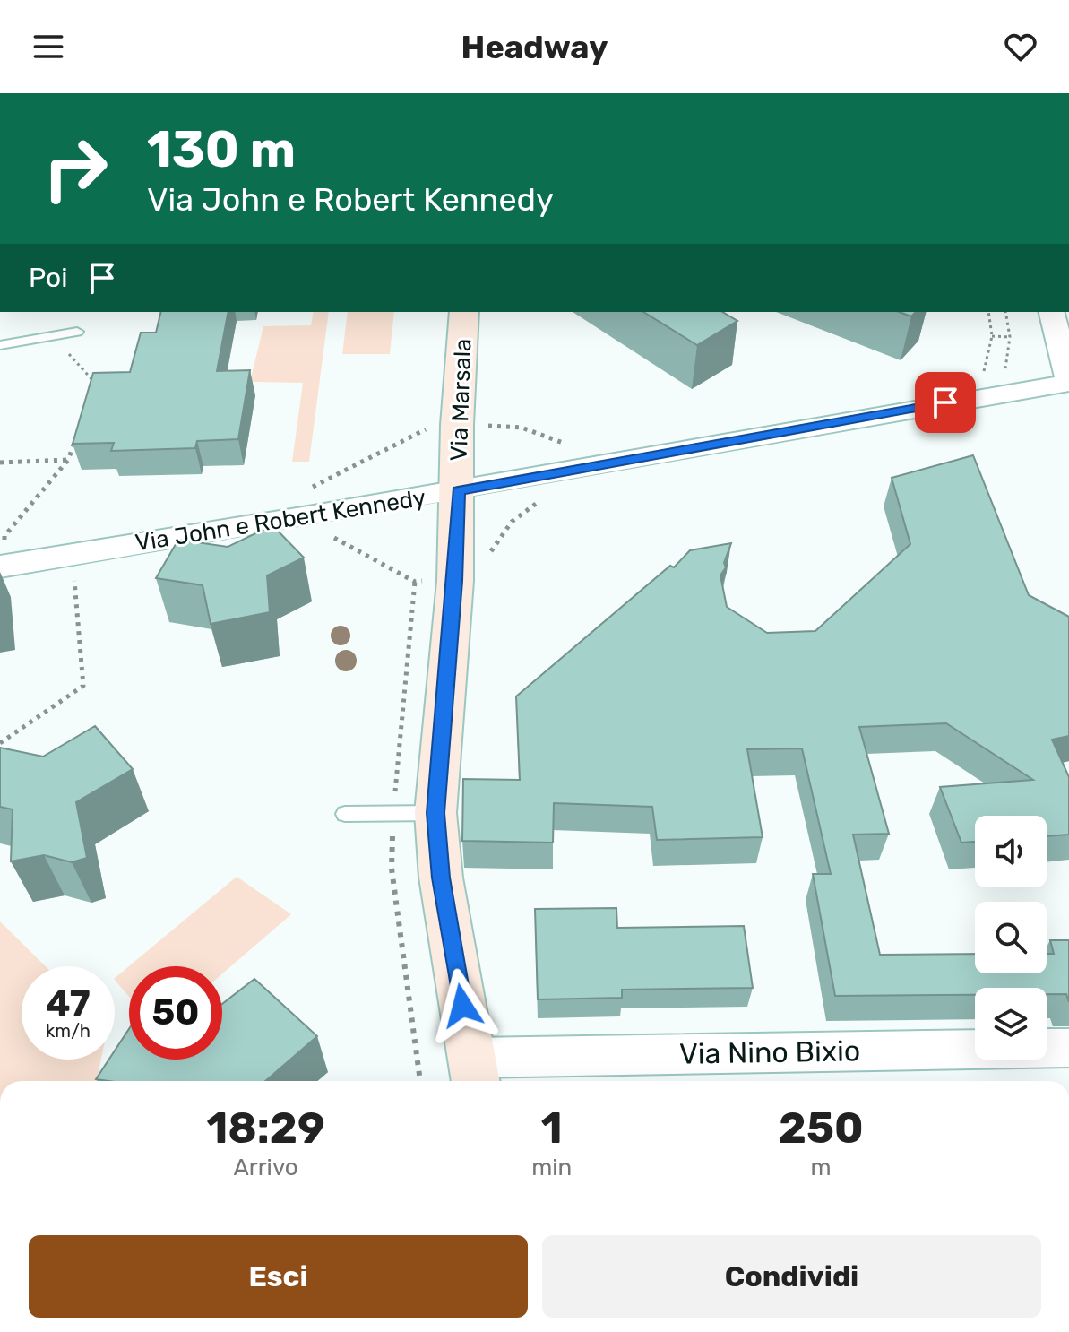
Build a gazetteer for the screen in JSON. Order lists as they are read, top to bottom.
{
  "streets": {
    "main road": ["Via Marsala"],
    "street": ["Via John e Robert Kennedy", "Via Nino Bixio"]
  },
  "crossings": [
    ["Via Marsala", "Via John e Robert Kennedy"],
    ["Via Marsala", "Via Nino Bixio"]
  ],
  "page": {
    "header": "Headway",
    "turn": ["130 m", "Via John e Robert Kennedy"],
    "then": "Poi",
    "speed": "47 km/h",
    "limit": "50",
    "eta": [
      "18:29",
      "Arrivo",
      "1",
      "min",
      "250",
      "m"
    ],
    "buttons": ["Esci", "Condividi"]
  }
}
